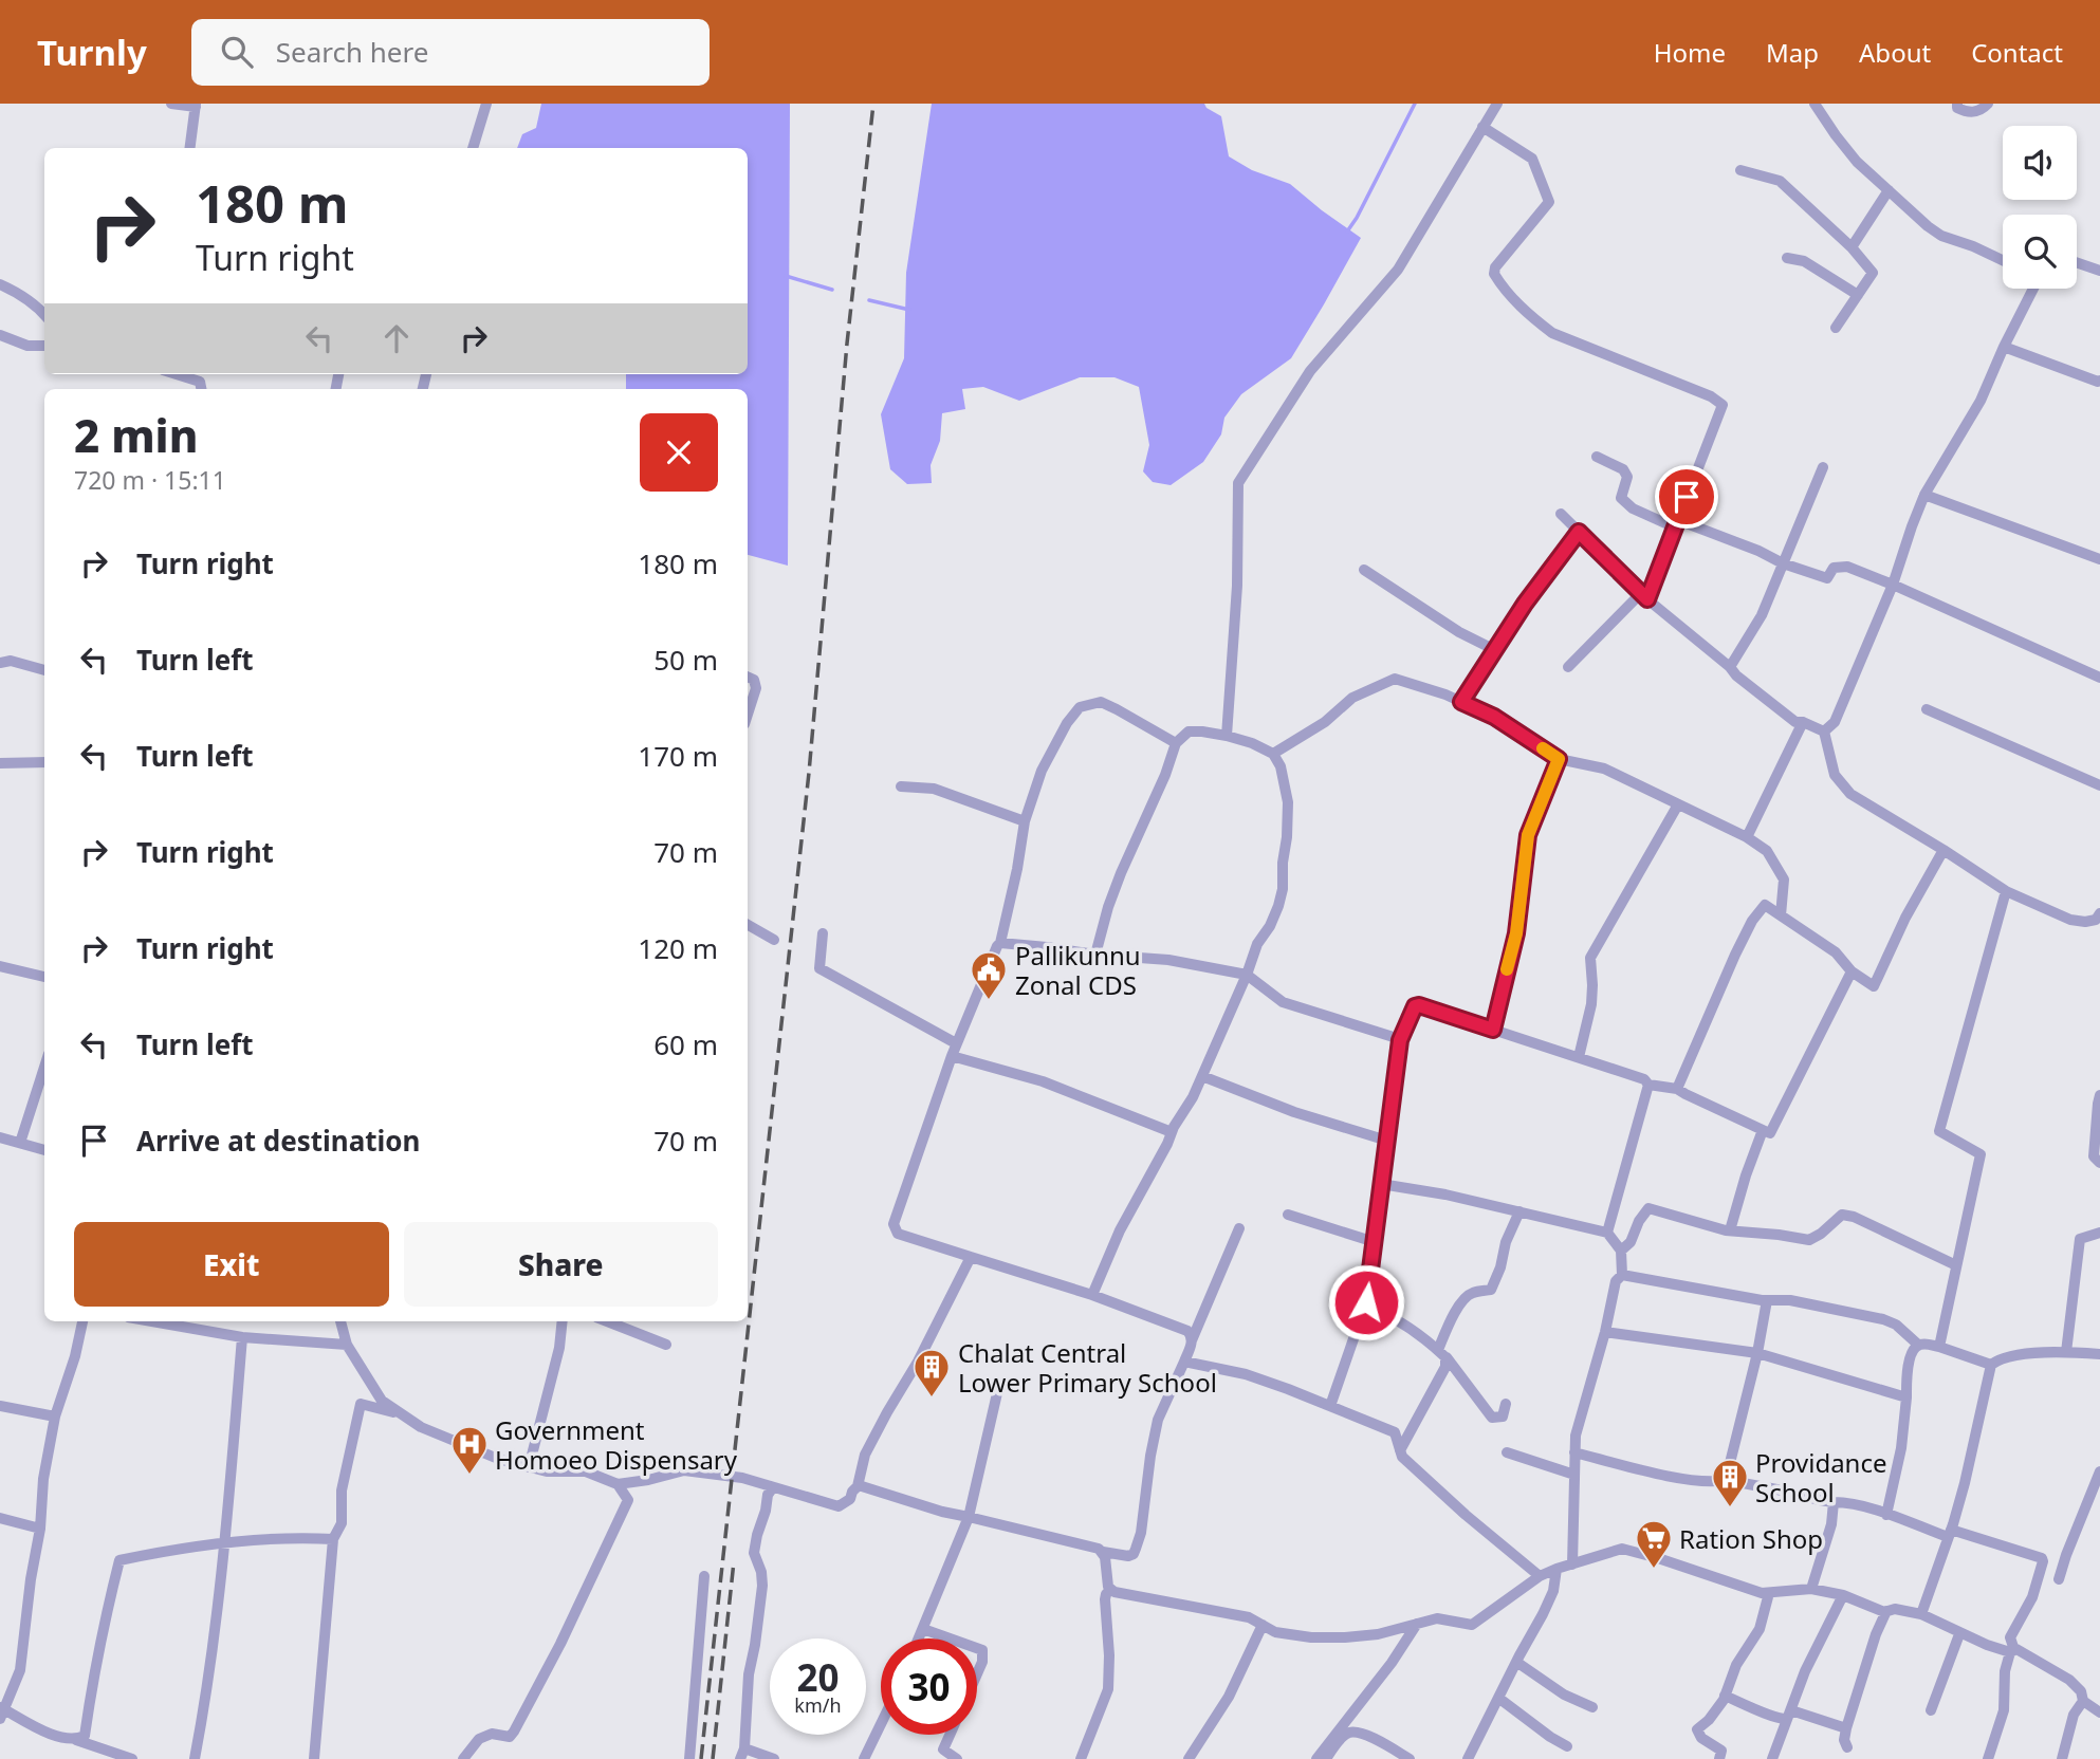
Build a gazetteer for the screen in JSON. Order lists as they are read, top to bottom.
{
  "places": {
    "public building": ["Pallikunnu Zonal CDS"],
    "building": ["Chalat Central Lower Primary School", "Providance School"],
    "hospital": ["Government Homoeo Dispensary"],
    "supermarket": ["Ration Shop"]
  },
  "page": {
    "header": "Turnly",
    "search": "Search here",
    "nav": [
      "Home",
      "Map",
      "About",
      "Contact"
    ],
    "turn": ["180 m", "Turn right"],
    "heading": ["2 min", "720 m · 15:11"],
    "list": [
      {
        "name": "Turn right",
        "value": "180 m"
      },
      {
        "name": "Turn left",
        "value": "50 m"
      },
      {
        "name": "Turn left",
        "value": "170 m"
      },
      {
        "name": "Turn right",
        "value": "70 m"
      },
      {
        "name": "Turn right",
        "value": "120 m"
      },
      {
        "name": "Turn left",
        "value": "60 m"
      },
      {
        "name": "Arrive at destination",
        "value": "70 m"
      }
    ],
    "buttons": ["Exit", "Share"],
    "speed": "20 km/h",
    "limit": "30"
  }
}
